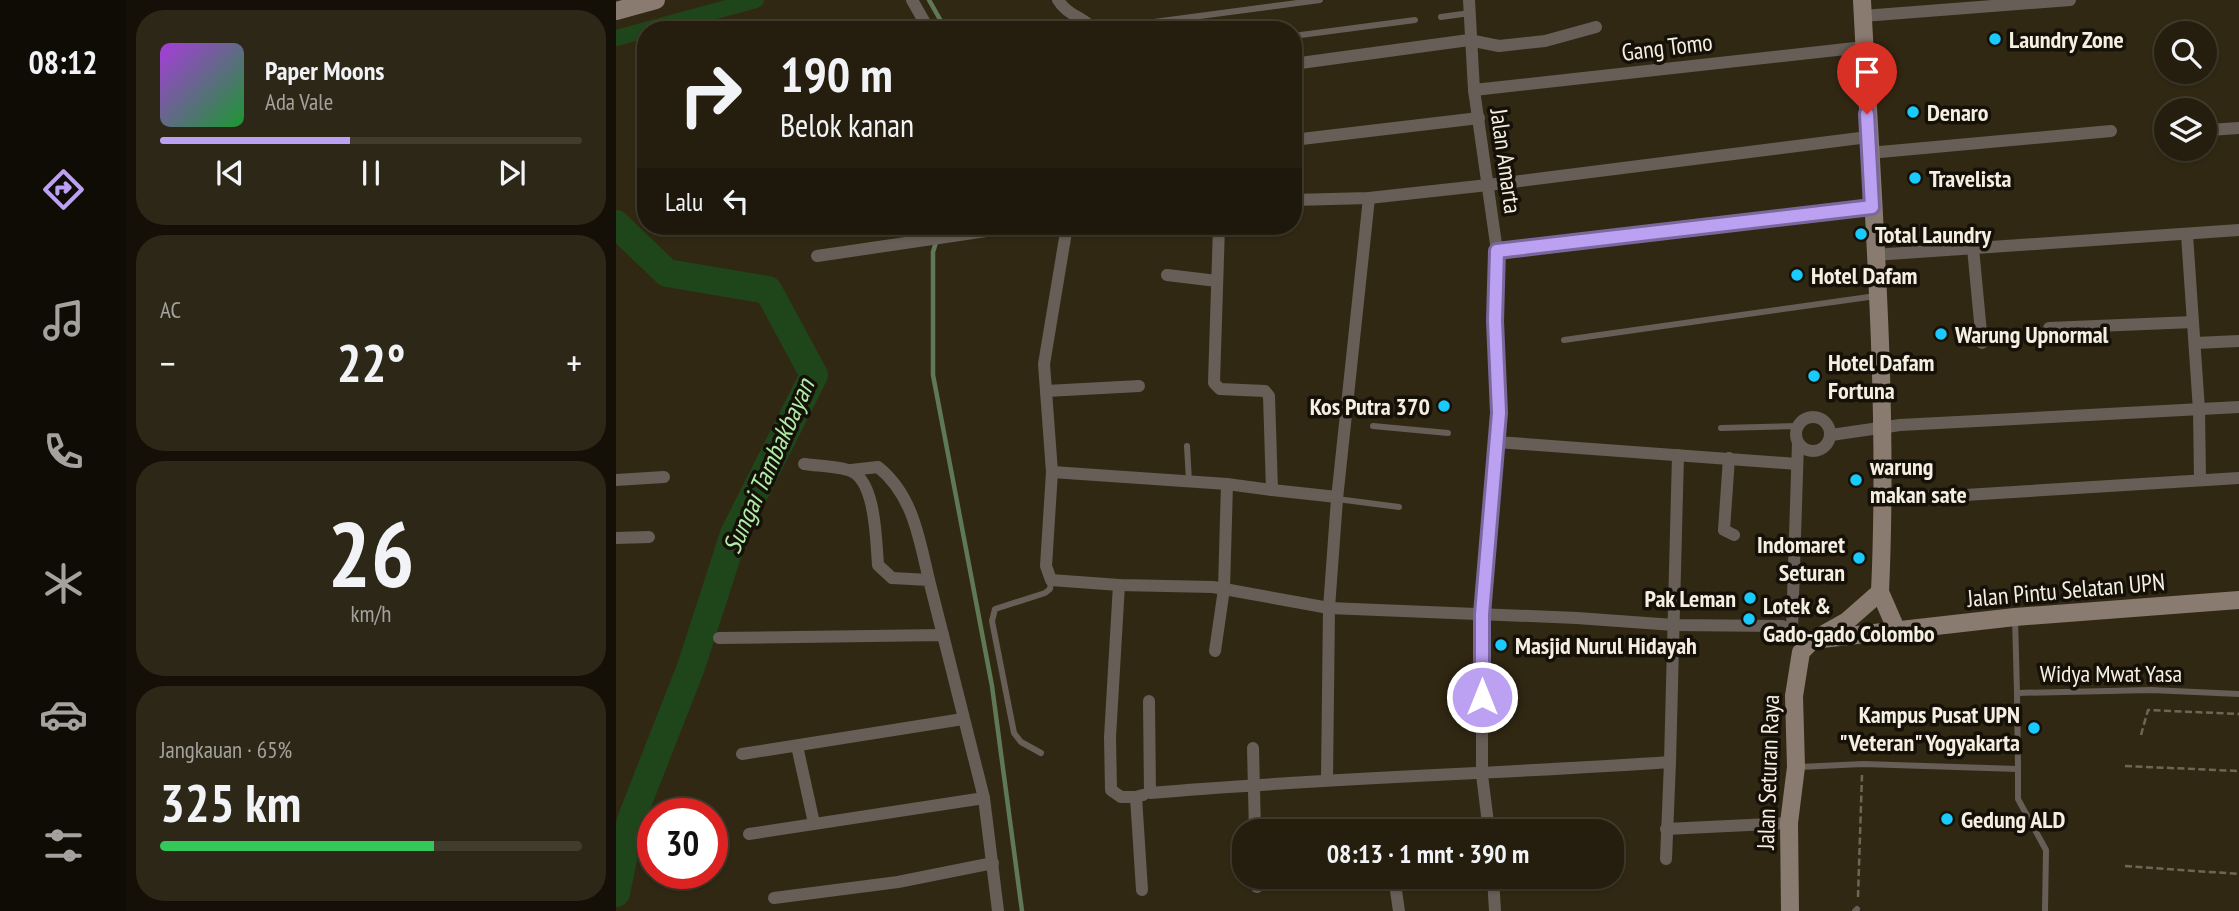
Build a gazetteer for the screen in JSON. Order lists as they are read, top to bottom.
{
  "streets": {
    "main road": ["Jalan Pintu Selatan UPN", "Jalan Seturan Raya"],
    "street": ["Gang Tomo", "Jalan Amarta"],
    "lane": ["Widya Mwat Yasa"]
  },
  "crossings": [
    ["Gang Tomo", "Jalan Amarta"]
  ],
  "water": ["Sungai Tambakbayan"],
  "places": [
    "Laundry Zone",
    "Denaro",
    "Travelista",
    "Total Laundry",
    "Hotel Dafam",
    "Warung Upnormal",
    "Hotel Dafam Fortuna",
    "Kos Putra 370",
    "warung makan sate",
    "Indomaret Seturan",
    "Pak Leman",
    "Lotek & Gado-gado Colombo",
    "Masjid Nurul Hidayah",
    "Kampus Pusat UPN \"Veteran\" Yogyakarta",
    "Gedung ALD"
  ],
  "page": {
    "tabs": "08:12",
    "turn": ["190 m", "Belok kanan"],
    "song": ["Paper Moons", "Ada Vale"],
    "then": "Lalu",
    "tile": [
      "AC",
      ["26", "km/h"],
      ["Jangkauan · 65%", "325 km"]
    ],
    "heat": ["−", "22°", "+"],
    "limit": "30",
    "trip": "08:13 · 1 mnt · 390 m"
  }
}
